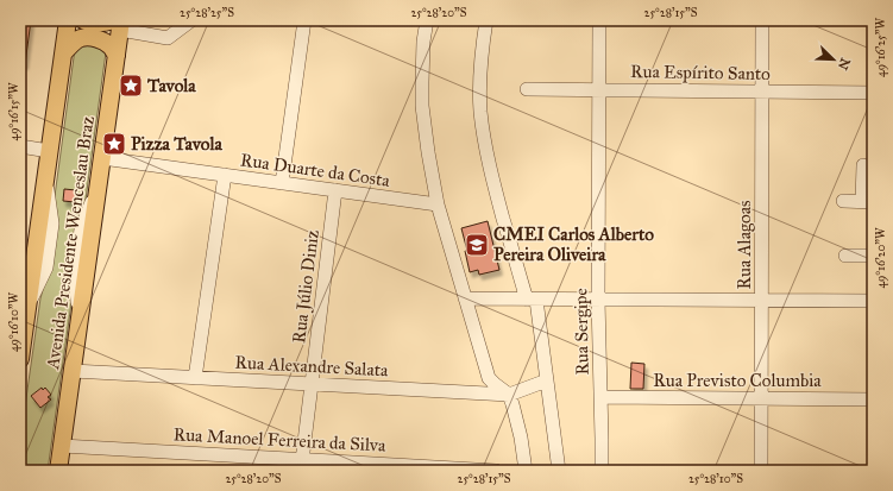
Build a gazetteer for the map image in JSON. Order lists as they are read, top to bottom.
{
  "streets": {
    "main road": ["Avenida Presidente Wenceslau Braz"],
    "street": [
      "Rua Espírito Santo",
      "Rua Duarte da Costa",
      "Rua Alagoas",
      "Rua Júlio Diniz",
      "Rua Sergipe",
      "Rua Alexandre Salata",
      "Rua Previsto Columbia",
      "Rua Manoel Ferreira da Silva"
    ]
  },
  "crossings": [
    ["Rua Espírito Santo", "Rua Alagoas"],
    ["Rua Espírito Santo", "Rua Sergipe"],
    ["Rua Duarte da Costa", "Avenida Presidente Wenceslau Braz"],
    ["Rua Duarte da Costa", "Rua Júlio Diniz"],
    ["Avenida Presidente Wenceslau Braz", "Rua Alexandre Salata"],
    ["Avenida Presidente Wenceslau Braz", "Rua Manoel Ferreira da Silva"],
    ["Rua Alagoas", "Rua Previsto Columbia"],
    ["Rua Júlio Diniz", "Rua Alexandre Salata"],
    ["Rua Júlio Diniz", "Rua Manoel Ferreira da Silva"],
    ["Rua Sergipe", "Rua Previsto Columbia"]
  ],
  "places": {
    "place": ["Tavola", "Pizza Tavola"],
    "school or university": ["CMEI Carlos Alberto Pereira Oliveira"]
  },
  "north": "bottom right",
  "coordinates": [
    "25°28'25\"S",
    "25°28'20\"S",
    "25°28'15\"S",
    "49°16'25\"W",
    "49°16'15\"W",
    "49°16'20\"W",
    "49°16'10\"W",
    "25°28'10\"S"
  ]
}
